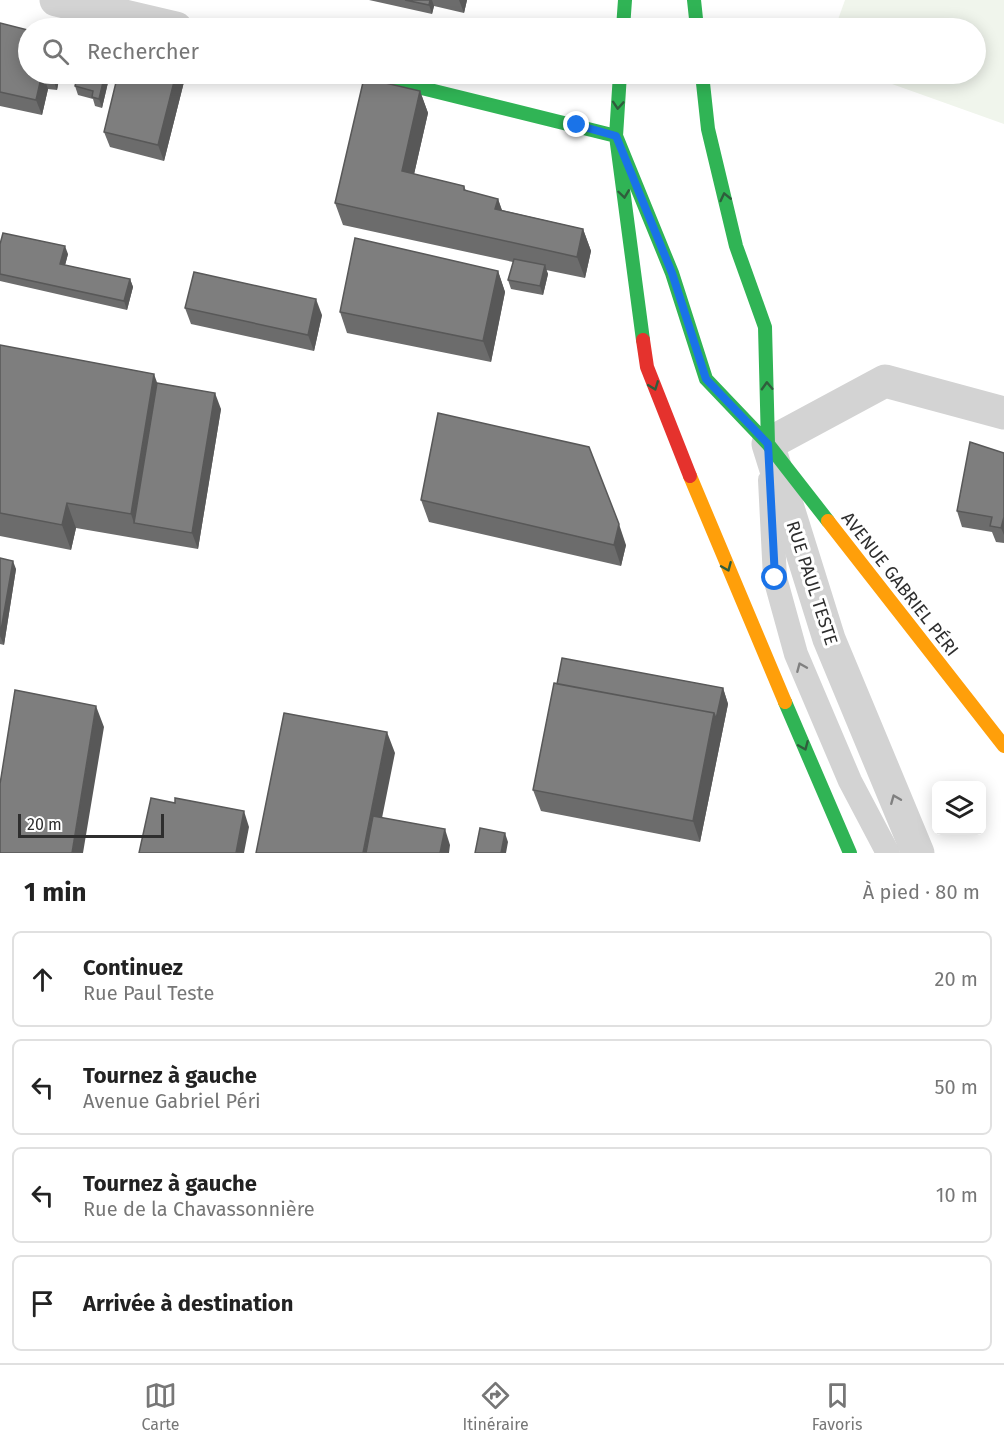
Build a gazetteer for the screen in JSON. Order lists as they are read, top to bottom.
{
  "streets": {
    "main road": ["AVENUE GABRIEL PÉRI"],
    "street": ["RUE PAUL TESTE"]
  },
  "crossings": [
    ["RUE PAUL TESTE", "AVENUE GABRIEL PÉRI"]
  ],
  "one_way": ["RUE PAUL TESTE"],
  "scale_bar": "20 m",
  "page": {
    "search": "Rechercher",
    "scale": "20 m",
    "heading": ["1 min", "À pied · 80 m"],
    "list": [
      ["Continuez", "Rue Paul Teste", "20 m"],
      ["Tournez à gauche", "Avenue Gabriel Péri", "50 m"],
      ["Tournez à gauche", "Rue de la Chavassonnière", "10 m"],
      "Arrivée à destination"
    ],
    "nav": ["Carte", "Itinéraire", "Favoris"]
  }
}
